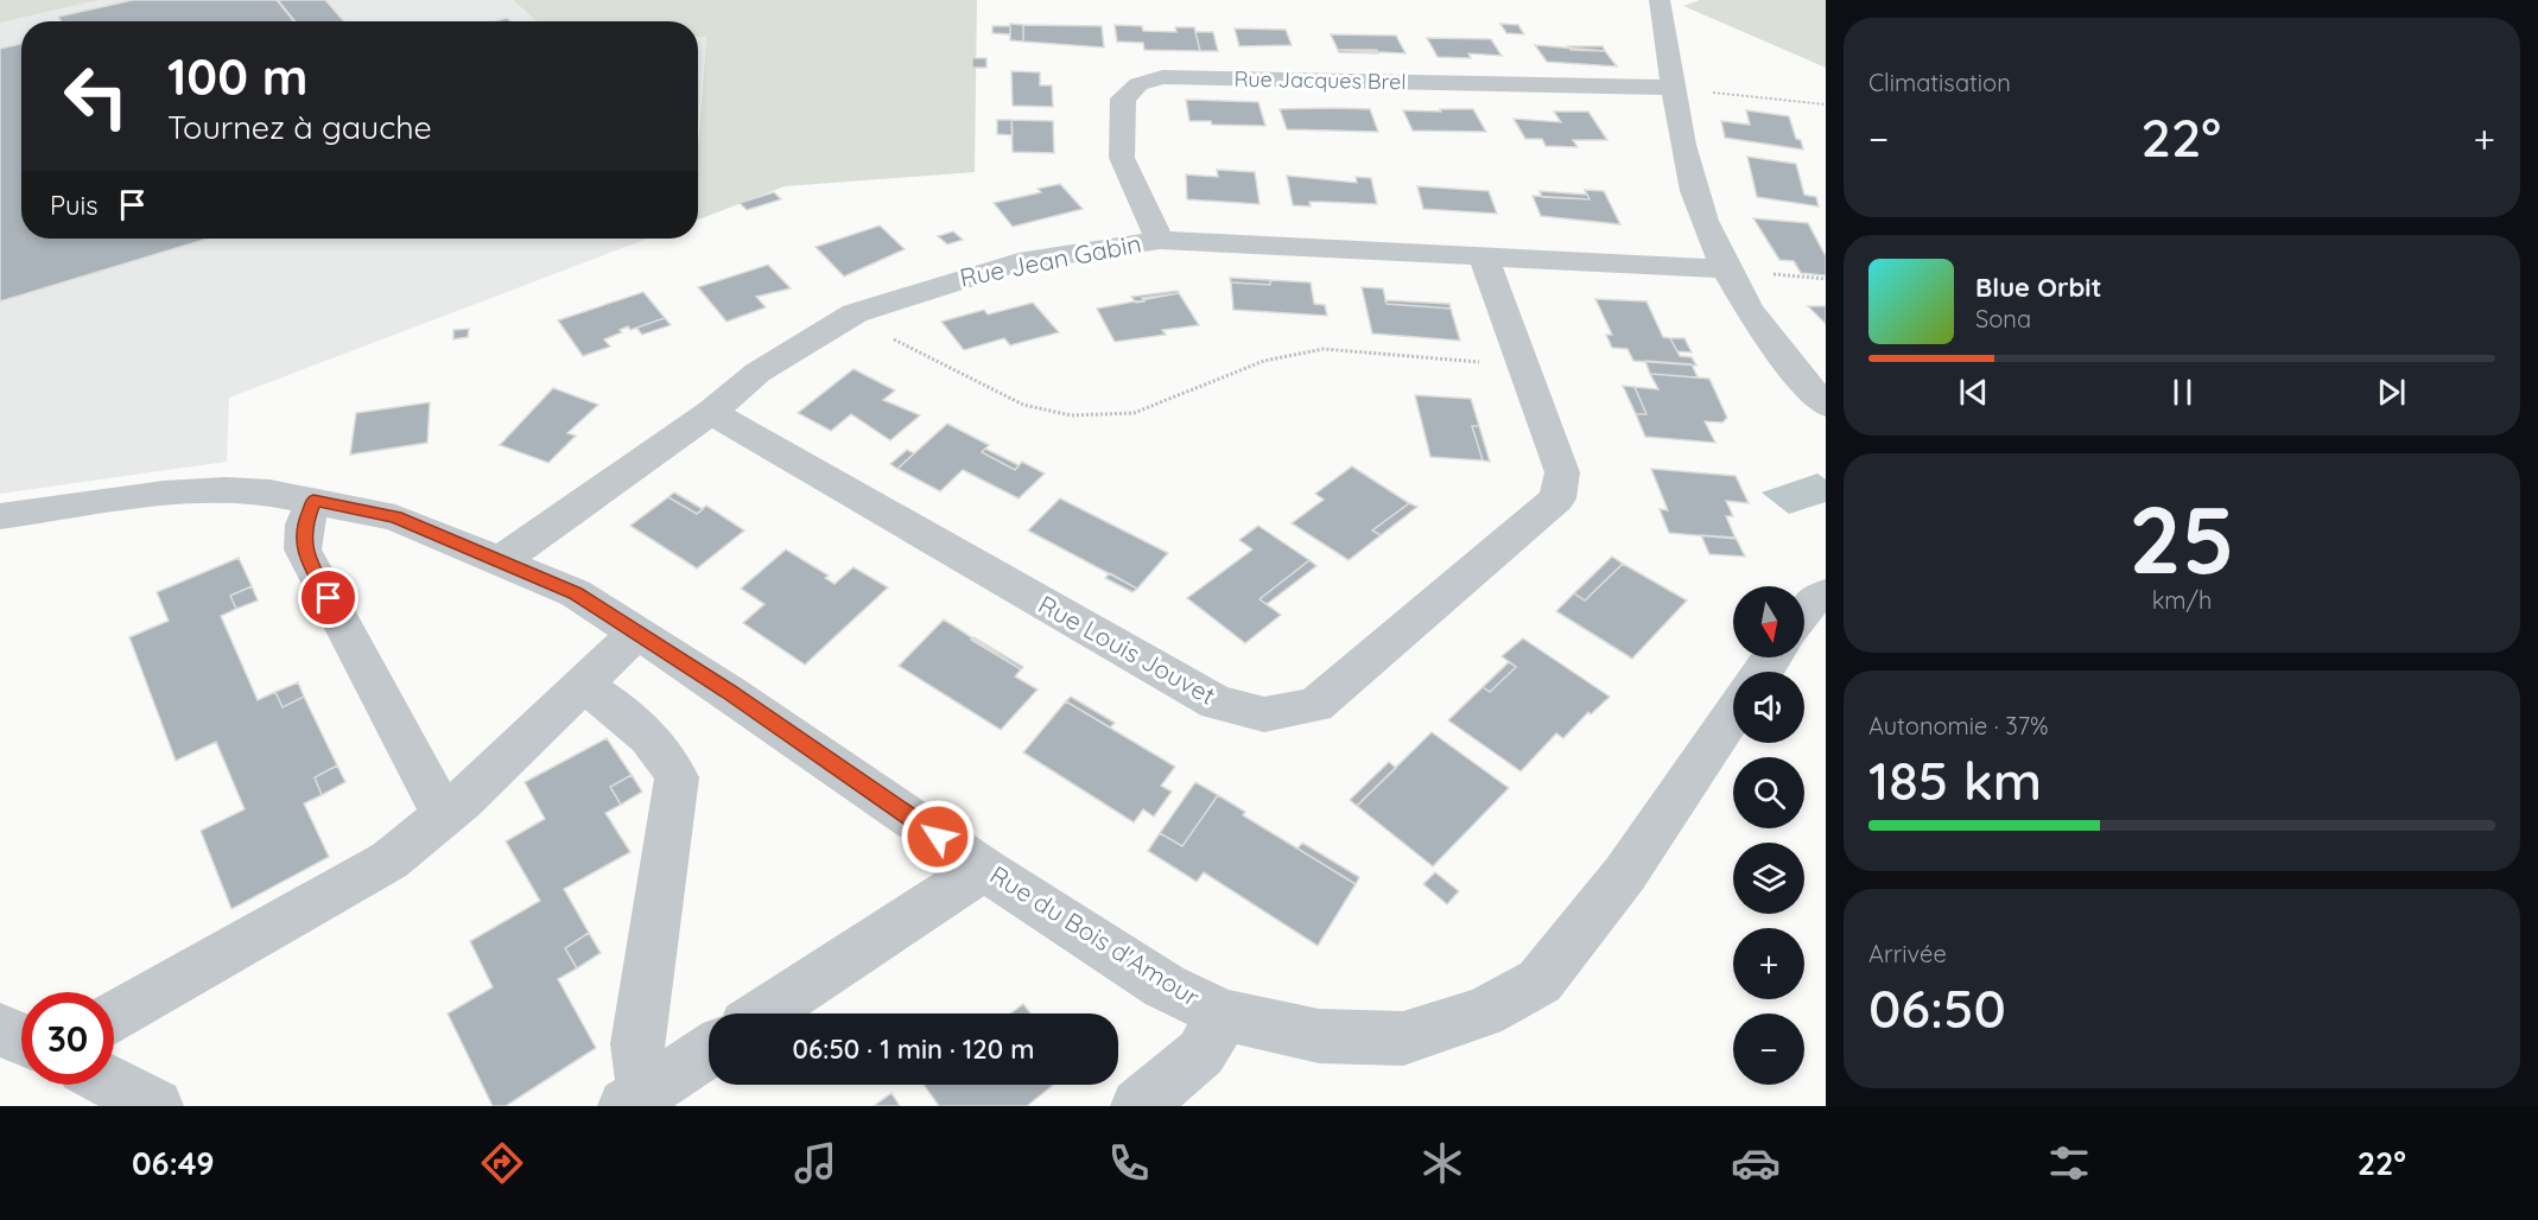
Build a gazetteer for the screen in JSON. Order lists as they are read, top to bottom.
{
  "streets": {
    "street": [
      "Rue Jacques Brel",
      "Rue Jean Gabin",
      "Rue Louis Jouvet",
      "Rue du Bois d'Amour"
    ]
  },
  "crossings": [
    ["Rue Jacques Brel", "Rue Jean Gabin"],
    ["Rue Jean Gabin", "Rue Louis Jouvet"],
    ["Rue Jean Gabin", "Rue du Bois d'Amour"]
  ],
  "north": "bottom",
  "page": {
    "tile": [
      "Climatisation",
      ["25", "km/h"],
      ["Autonomie · 37%", "185 km"],
      ["Arrivée", "06:50"]
    ],
    "turn": ["100 m", "Tournez à gauche"],
    "heat": ["−", "22°", "+"],
    "then": "Puis",
    "song": ["Blue Orbit", "Sona"],
    "map_buttons": ["+", "−"],
    "limit": "30",
    "trip": "06:50 · 1 min · 120 m",
    "tabs": ["06:49", "22°"]
  }
}
